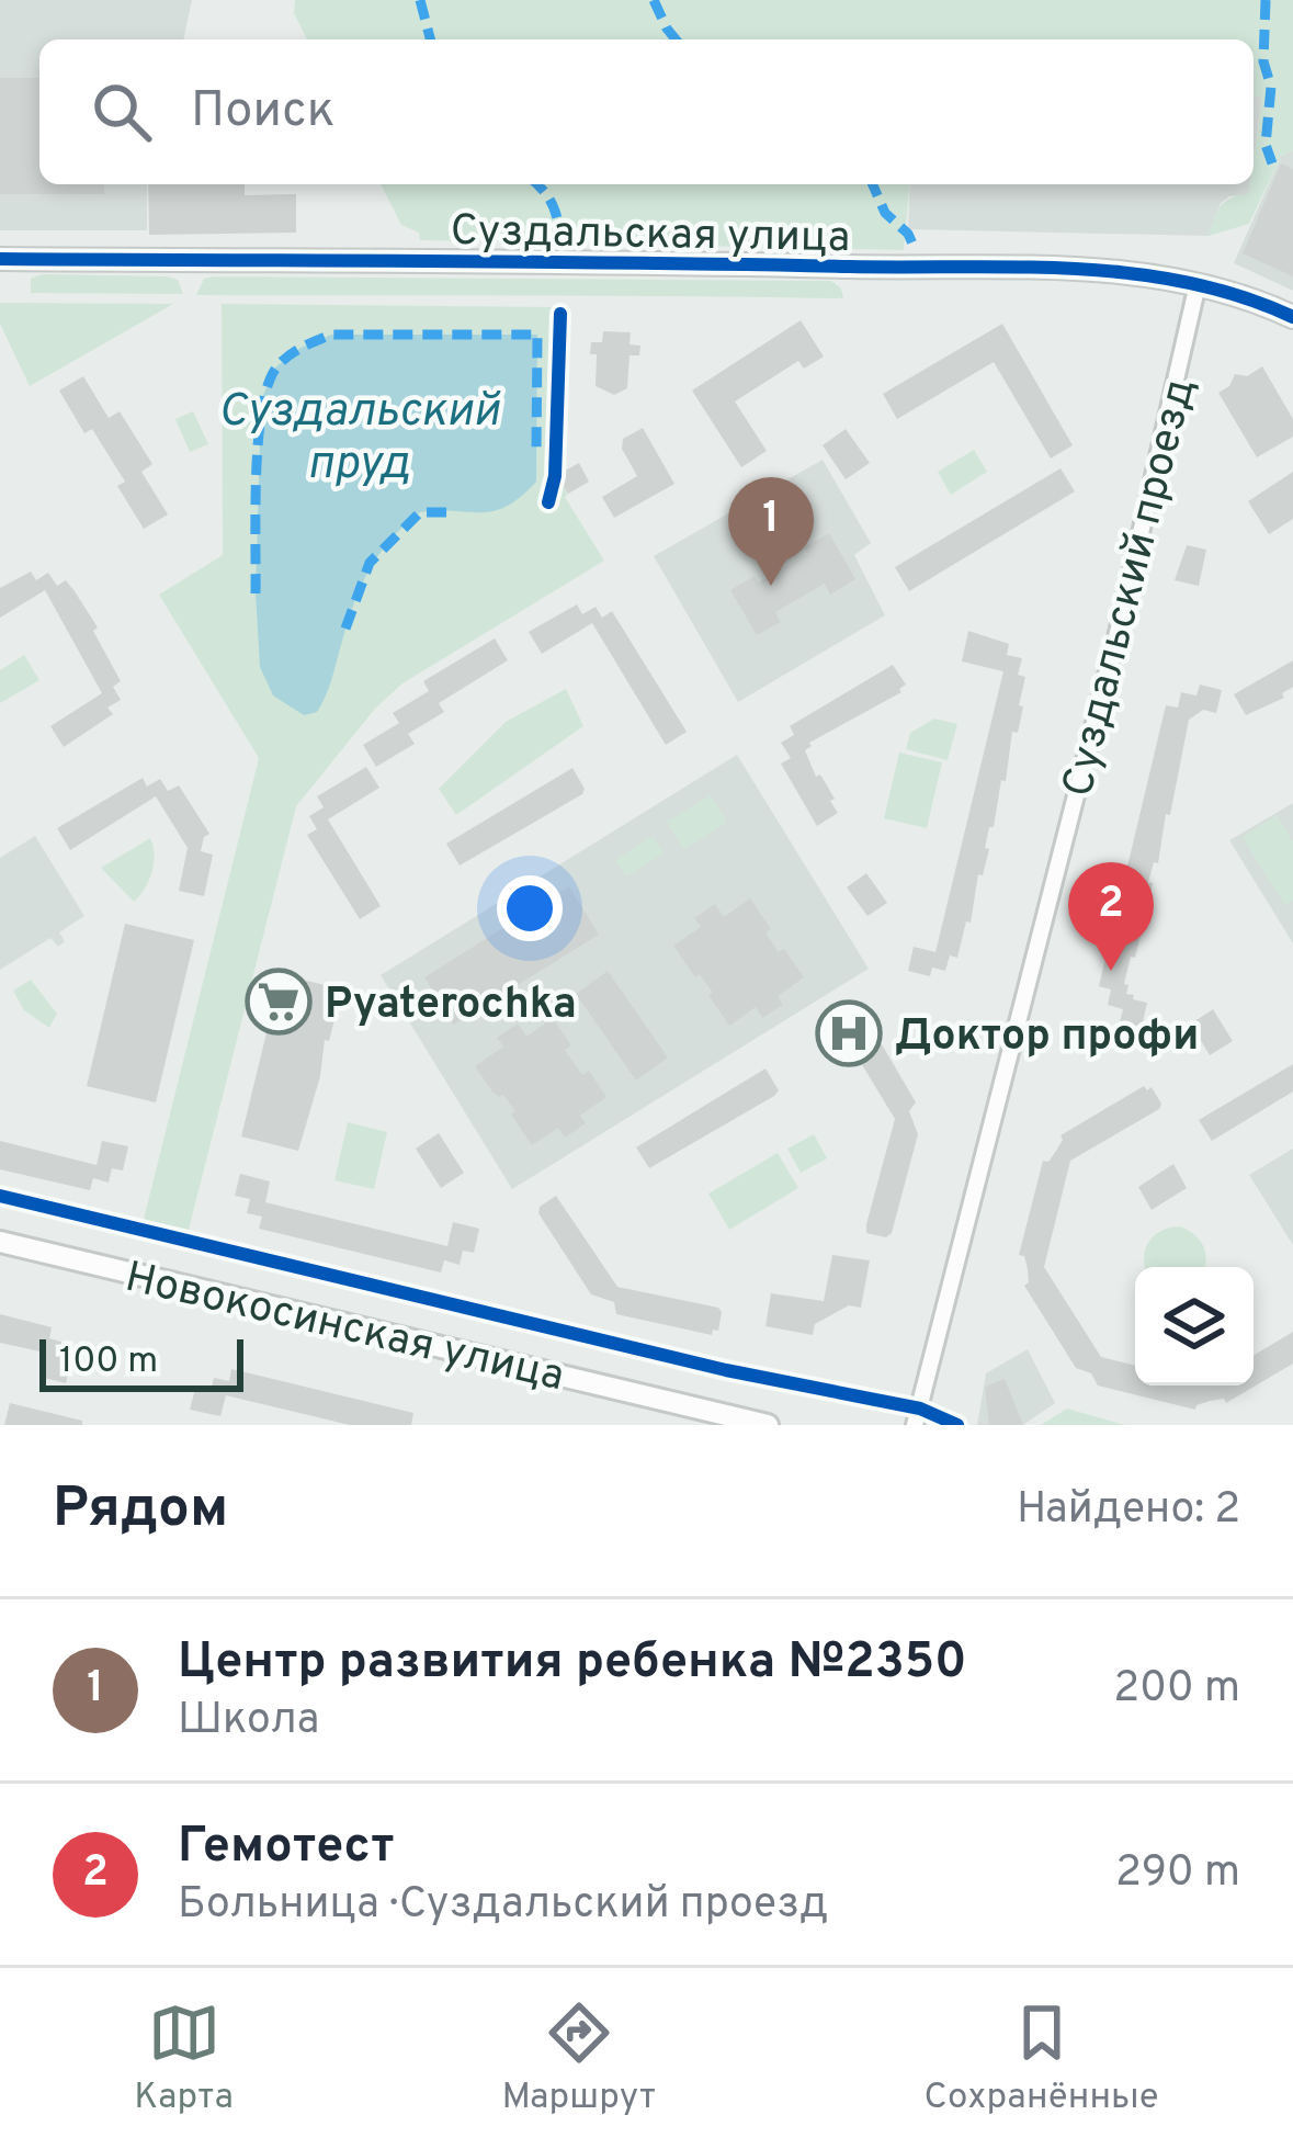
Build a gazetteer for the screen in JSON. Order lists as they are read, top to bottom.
{
  "streets": {
    "street": ["Суздальская улица", "Суздальский проезд", "Новокосинская улица"]
  },
  "crossings": [
    ["Суздальская улица", "Суздальский проезд"]
  ],
  "water": ["Суздальский пруд"],
  "places": {
    "supermarket": ["Pyaterochka"],
    "hospital": ["Доктор профи"]
  },
  "scale_bar": "100 m",
  "page": {
    "search": "Поиск",
    "pins": ["1", "2"],
    "scale": "100 m",
    "heading": ["Рядом", "Найдено: 2"],
    "list": [
      {
        "mark": "1",
        "name": "Центр развития ребенка №2350",
        "note": "Школа",
        "value": "200 m"
      },
      {
        "mark": "2",
        "name": "Гемотест",
        "note": "Больница · Суздальский проезд",
        "value": "290 m"
      }
    ],
    "nav": ["Карта", "Маршрут", "Сохранённые"]
  }
}
